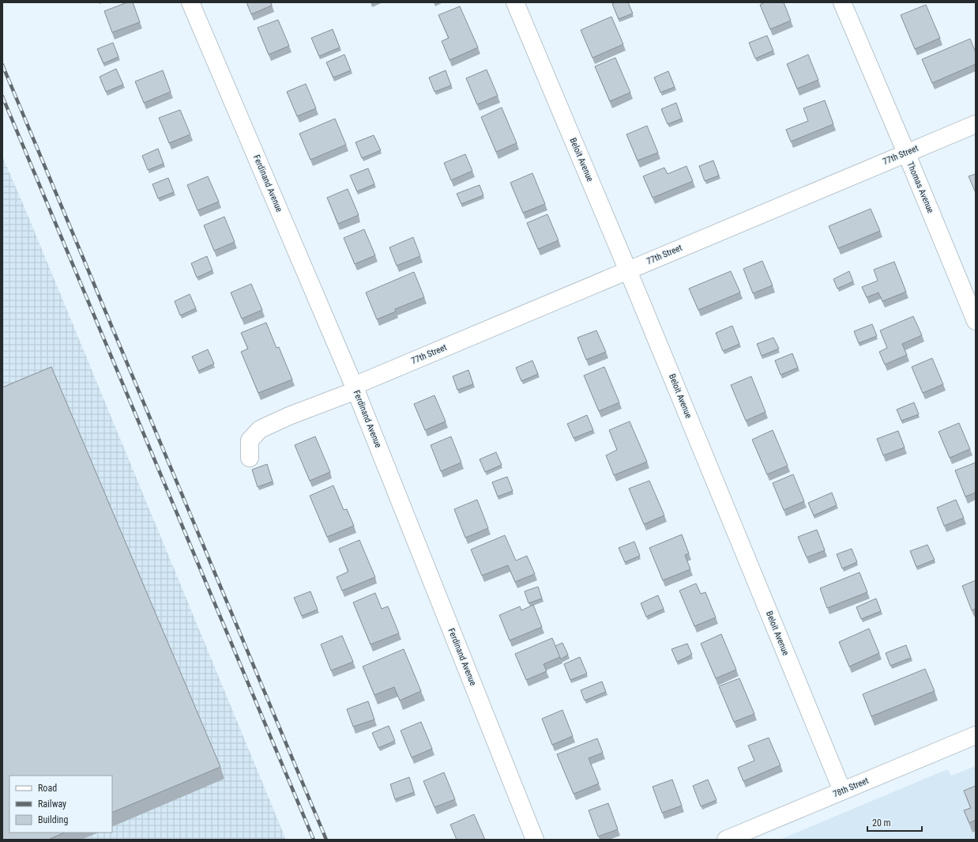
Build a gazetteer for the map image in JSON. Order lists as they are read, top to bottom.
{
  "streets": {
    "street": [
      "77th Street",
      "Beloit Avenue",
      "Ferdinand Avenue",
      "Thomas Avenue",
      "78th Street"
    ]
  },
  "crossings": [
    ["77th Street", "Beloit Avenue"],
    ["77th Street", "Ferdinand Avenue"],
    ["77th Street", "Thomas Avenue"],
    ["Beloit Avenue", "78th Street"]
  ],
  "legend": ["Road", "Railway", "Building"],
  "scale_bar": "20 m"
}
